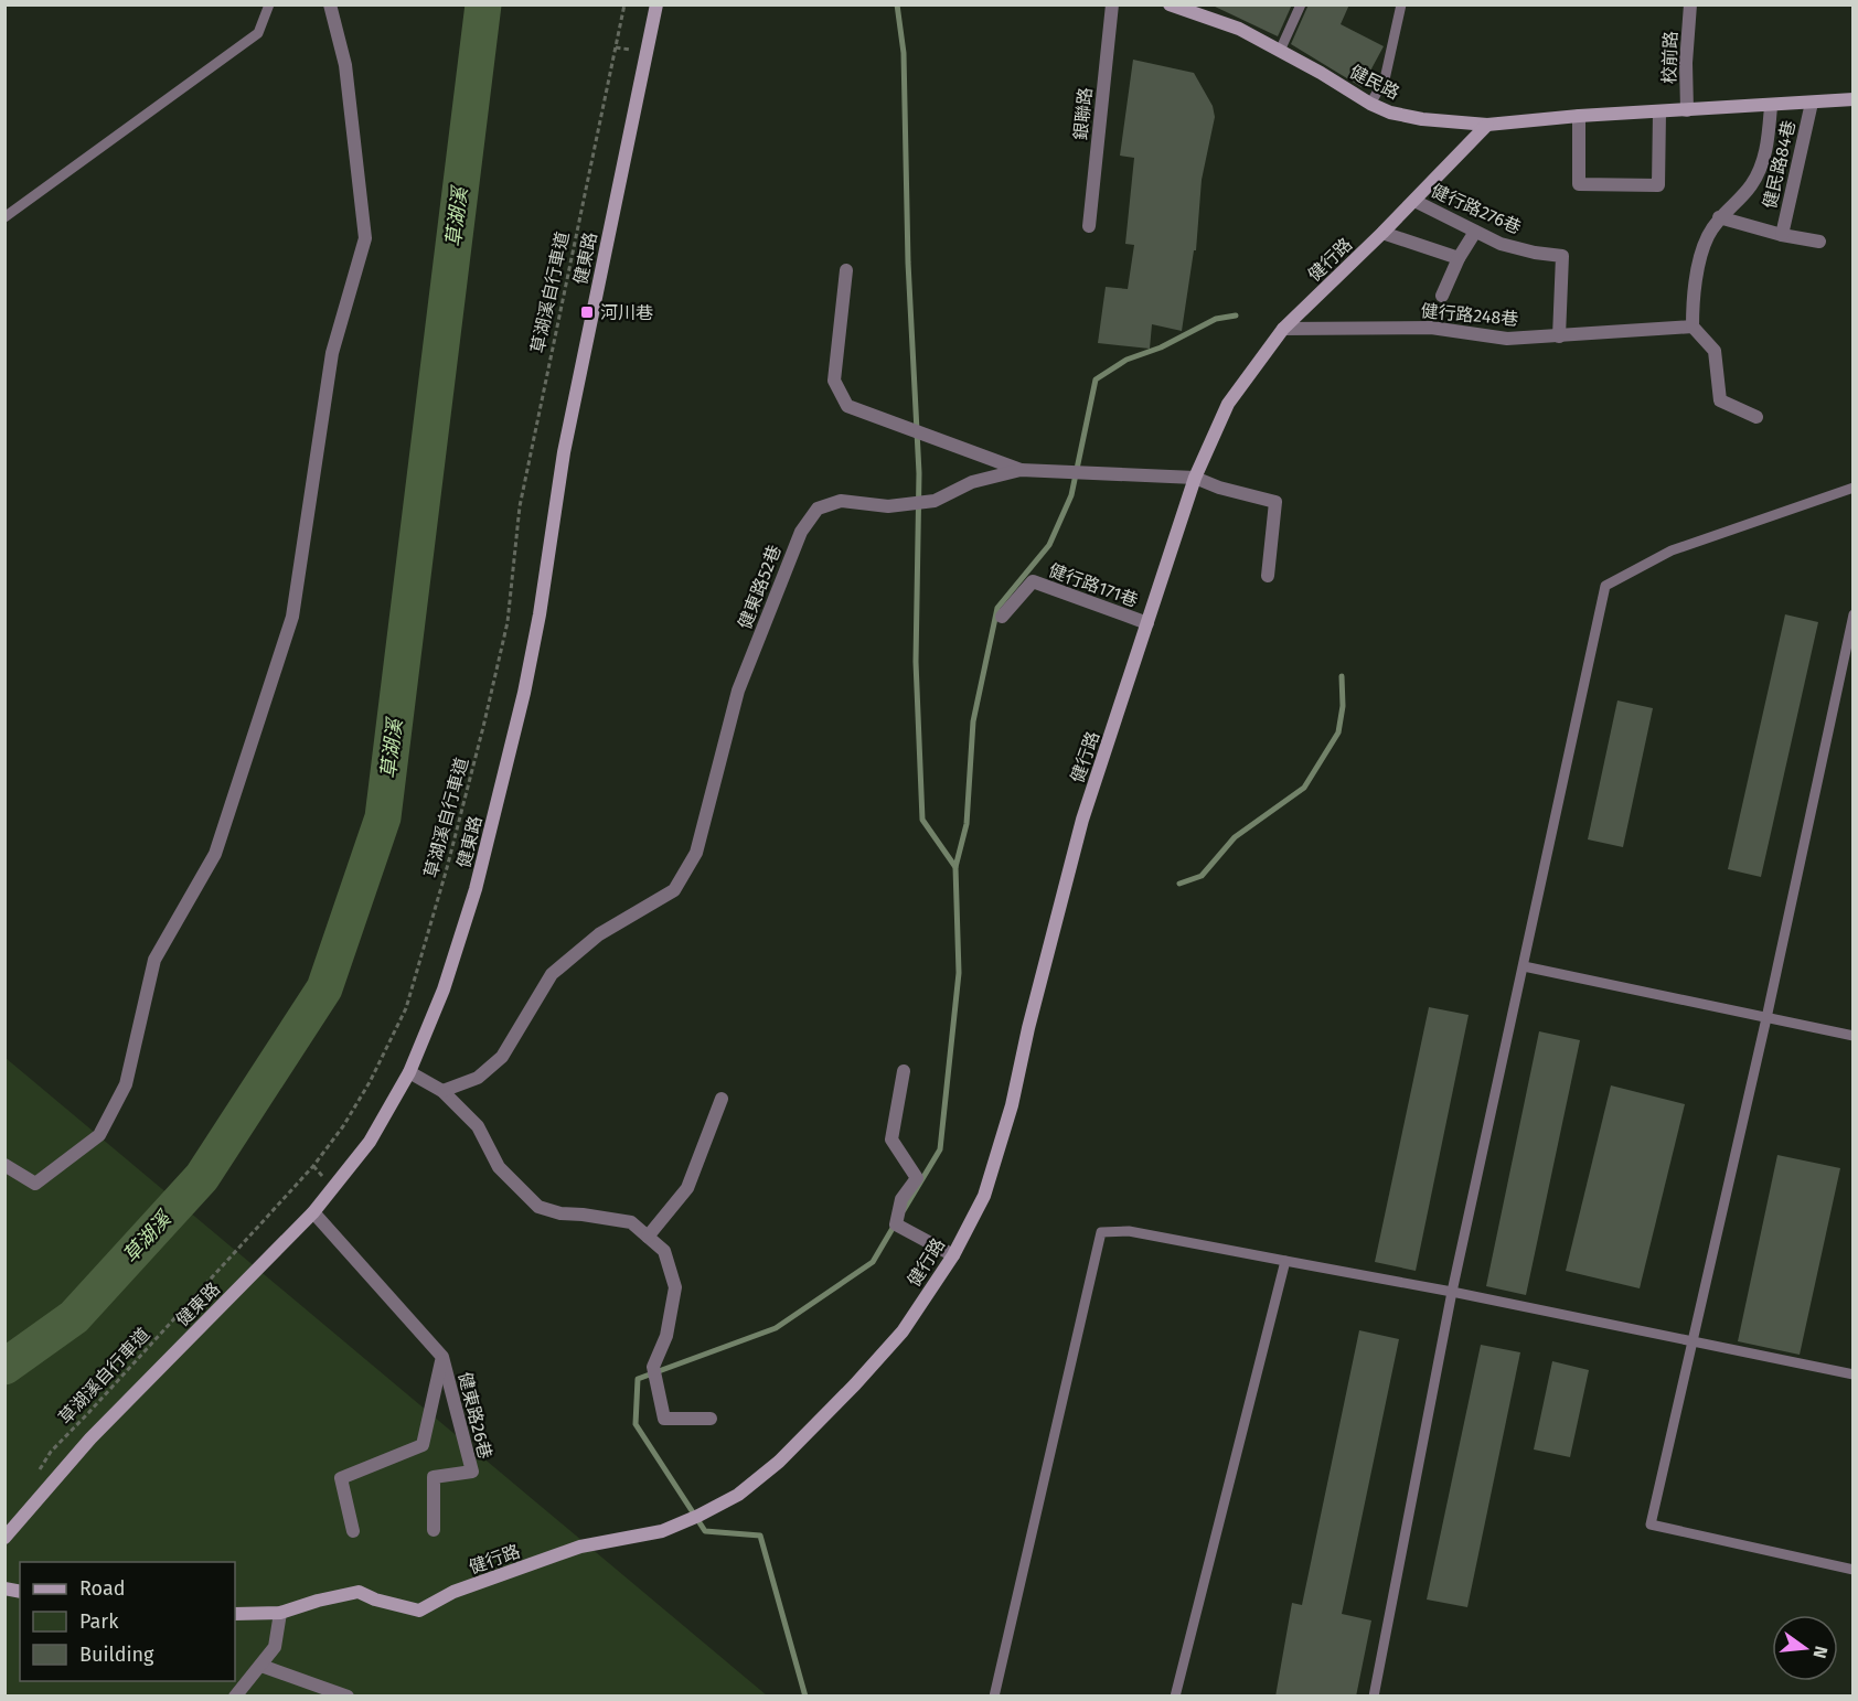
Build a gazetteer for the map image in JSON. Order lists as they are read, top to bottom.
{
  "streets": {
    "street": [
      "校前路",
      "健民路",
      "銀聯路",
      "健民路84巷",
      "健行路276巷",
      "健東路",
      "健行路",
      "健行路248巷",
      "健行路171巷",
      "健東路52巷",
      "健東路26巷"
    ],
    "path": ["草湖溪自行車道"]
  },
  "crossings": [
    ["校前路", "健民路"],
    ["健民路", "健民路84巷"],
    ["健民路", "健行路"],
    ["健行路276巷", "健行路"],
    ["健行路276巷", "健行路248巷"],
    ["健東路", "健東路26巷"],
    ["健行路", "健行路248巷"],
    ["健行路", "健行路171巷"]
  ],
  "water": ["草湖溪"],
  "places": {
    "transit": ["河川巷"]
  },
  "legend": ["Road", "Park", "Building"],
  "north": "right"
}
